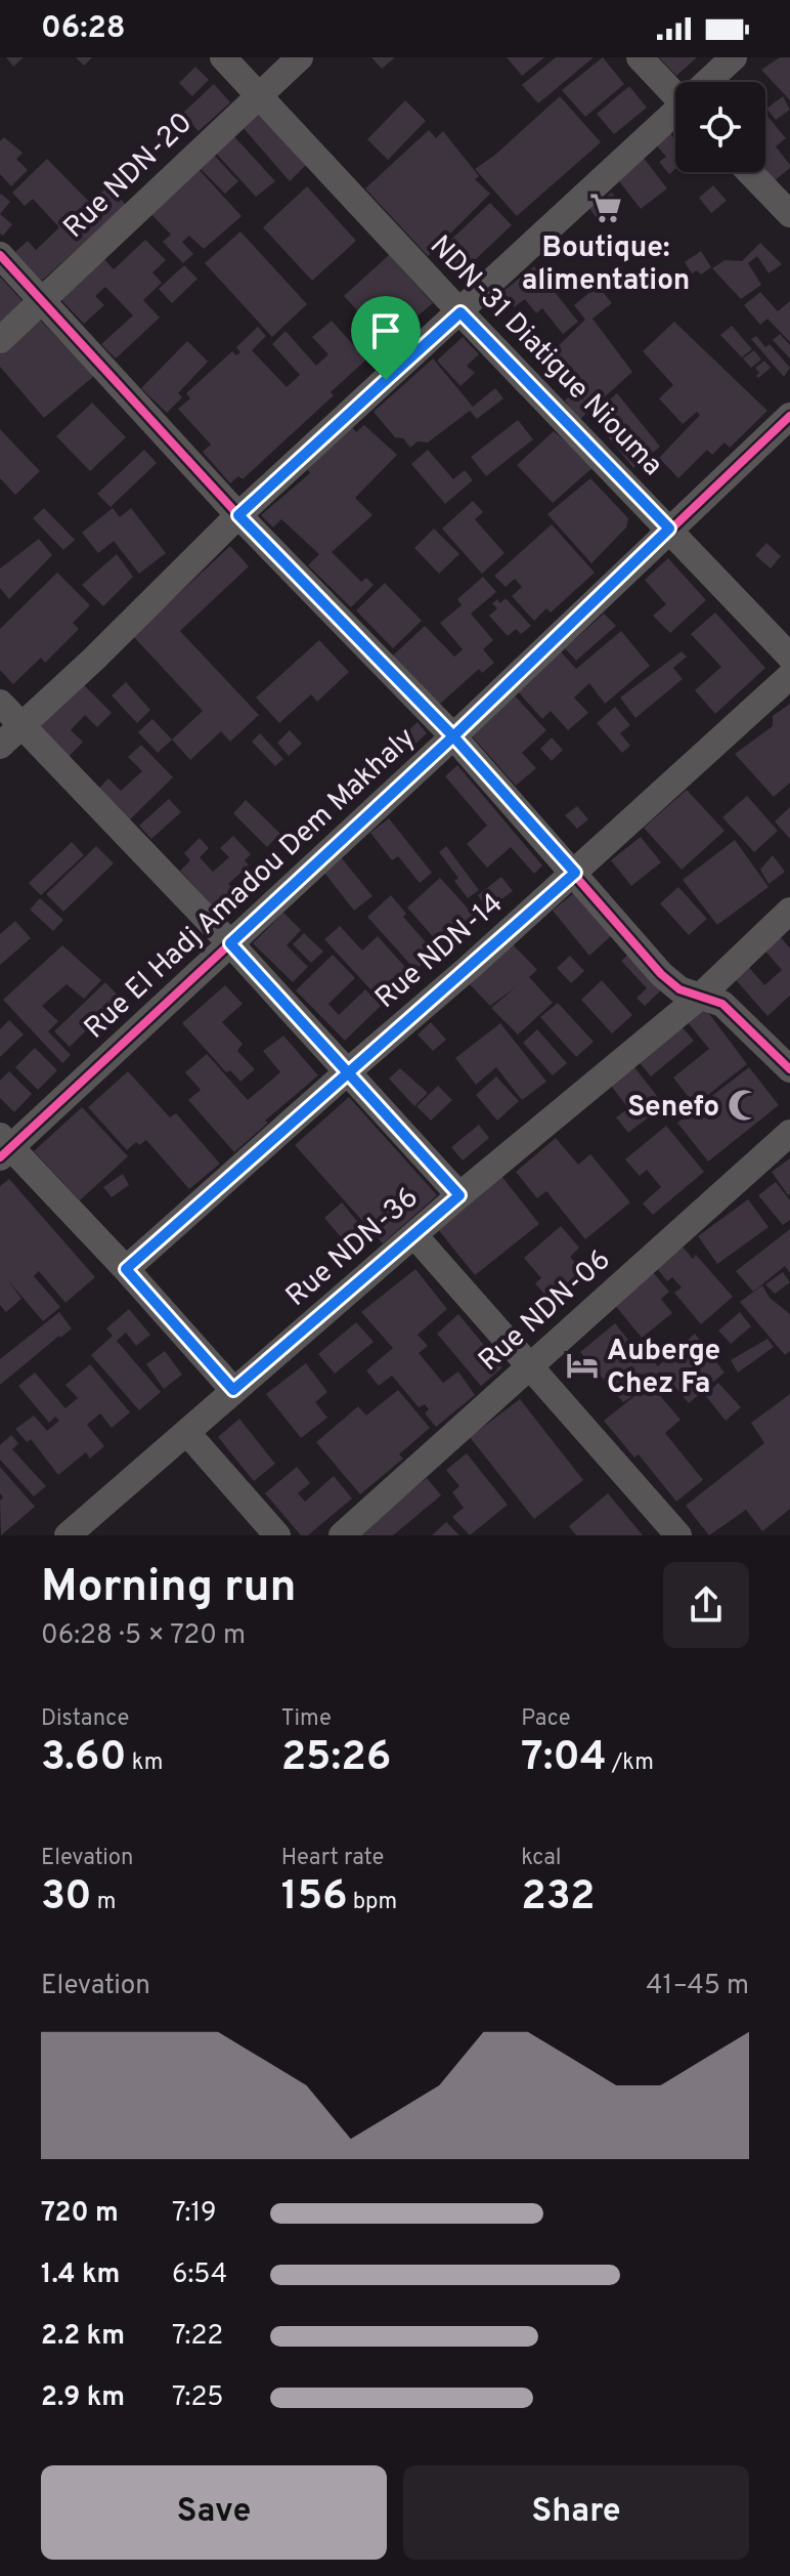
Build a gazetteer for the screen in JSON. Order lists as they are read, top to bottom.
{
  "streets": {
    "street": [
      "Rue NDN-20",
      "NDN-31 Diatigue Niouma",
      "Rue El Hadj Amadou Dem Makhaly",
      "Rue NDN-14",
      "Rue NDN-36",
      "Rue NDN-06"
    ]
  },
  "crossings": [
    ["Rue NDN-20", "NDN-31 Diatigue Niouma"],
    ["NDN-31 Diatigue Niouma", "Rue El Hadj Amadou Dem Makhaly"]
  ],
  "places": {
    "supermarket": ["Boutique: alimentation"],
    "mosque": ["Senefo"],
    "hotel": ["Auberge Chez Fa"]
  },
  "page": {
    "status": "06:28",
    "heading": ["Morning run", "06:28 · 5 × 720 m"],
    "stats": [
      ["Distance", "3.60 km"],
      ["Time", "25:26"],
      ["Pace", "7:04 /km"],
      ["Elevation", "30 m"],
      ["Heart rate", "156 bpm"],
      ["kcal", "232"]
    ],
    "chart": ["Elevation", "41–45 m"],
    "list": [
      {
        "name": "720 m",
        "note": "7:19"
      },
      {
        "name": "1.4 km",
        "note": "6:54"
      },
      {
        "name": "2.2 km",
        "note": "7:22"
      },
      {
        "name": "2.9 km",
        "note": "7:25"
      }
    ],
    "buttons": ["Save", "Share"]
  }
}
